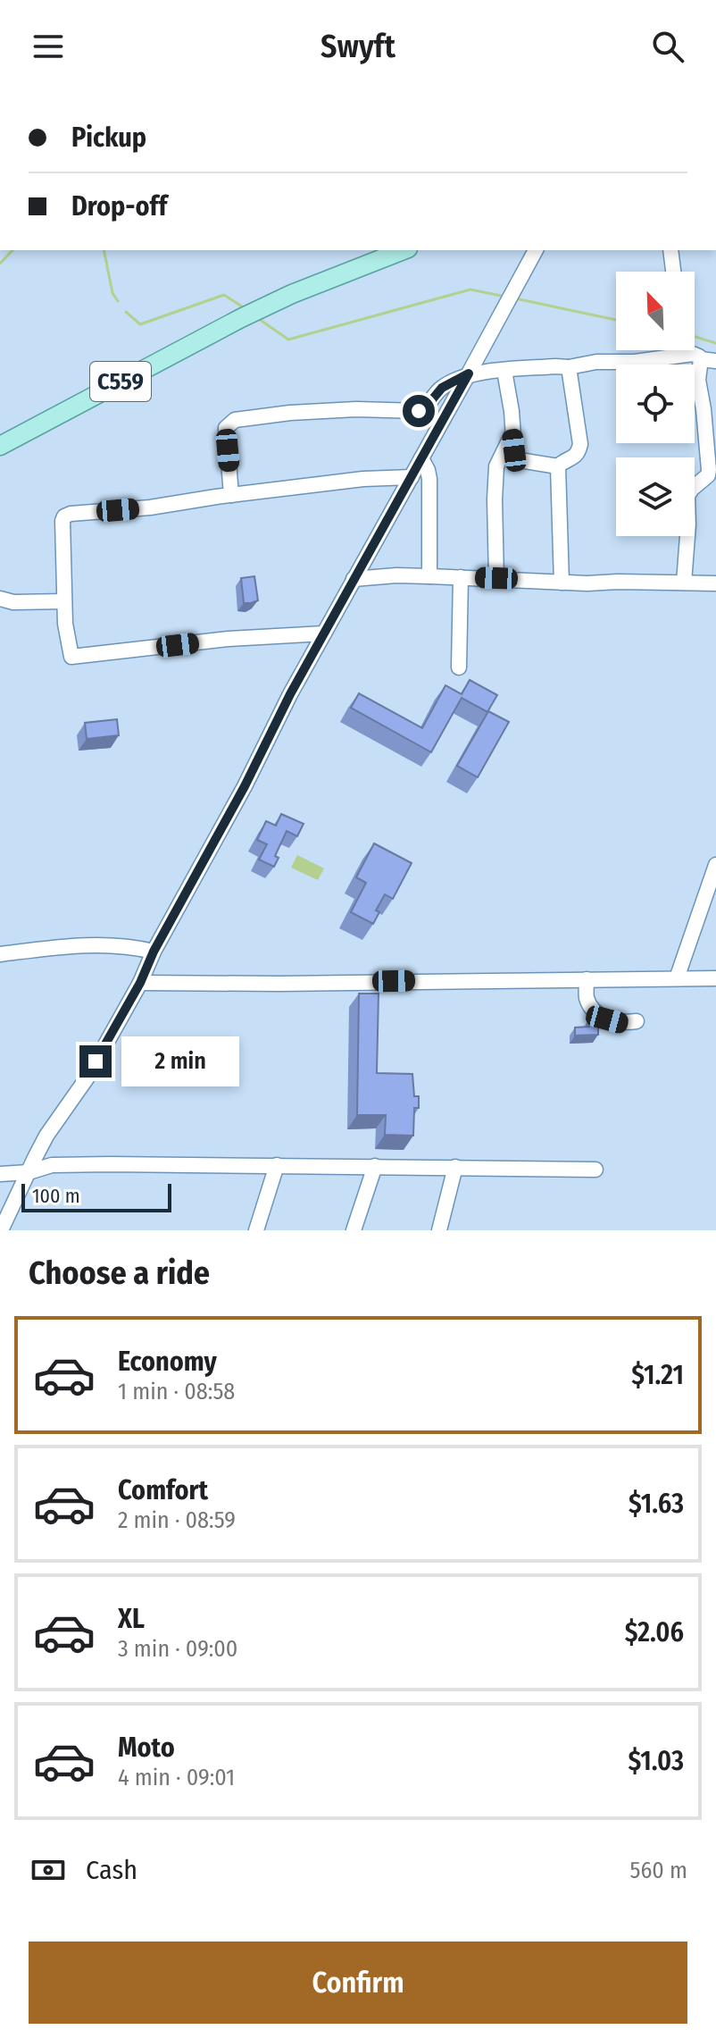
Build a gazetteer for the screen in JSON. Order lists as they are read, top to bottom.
{
  "streets": {
    "main road": ["C559"]
  },
  "scale_bar": "100 m",
  "north": "top left",
  "page": {
    "header": "Swyft",
    "banner": ["Pickup", "Drop-off"],
    "bubble": "2 min",
    "scale": "100 m",
    "heading": "Choose a ride",
    "list": [
      {
        "name": "Economy",
        "note": "1 min · 08:58",
        "value": "$1.21"
      },
      {
        "name": "Comfort",
        "note": "2 min · 08:59",
        "value": "$1.63"
      },
      {
        "name": "XL",
        "note": "3 min · 09:00",
        "value": "$2.06"
      },
      {
        "name": "Moto",
        "note": "4 min · 09:01",
        "value": "$1.03"
      }
    ],
    "pay": ["Cash", "560 m"],
    "buttons": "Confirm"
  }
}
